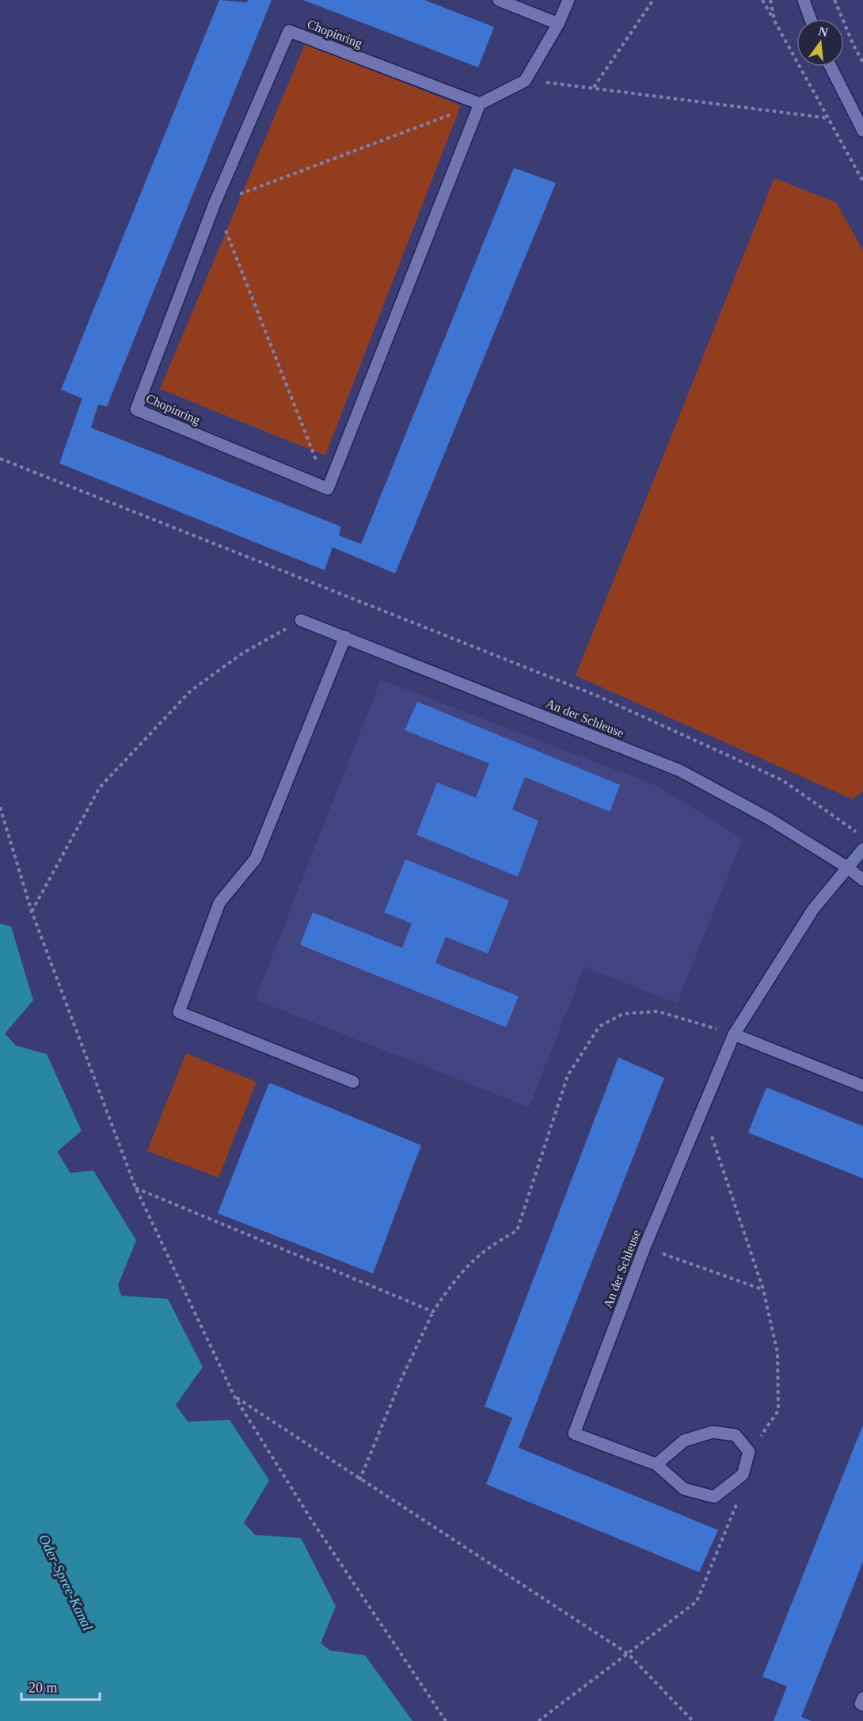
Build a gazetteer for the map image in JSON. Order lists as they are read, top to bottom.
{
  "streets": {
    "street": ["Chopinring", "An der Schleuse"]
  },
  "water": ["Oder-Spree-Kanal"],
  "scale_bar": "20 m",
  "north": "top"
}
